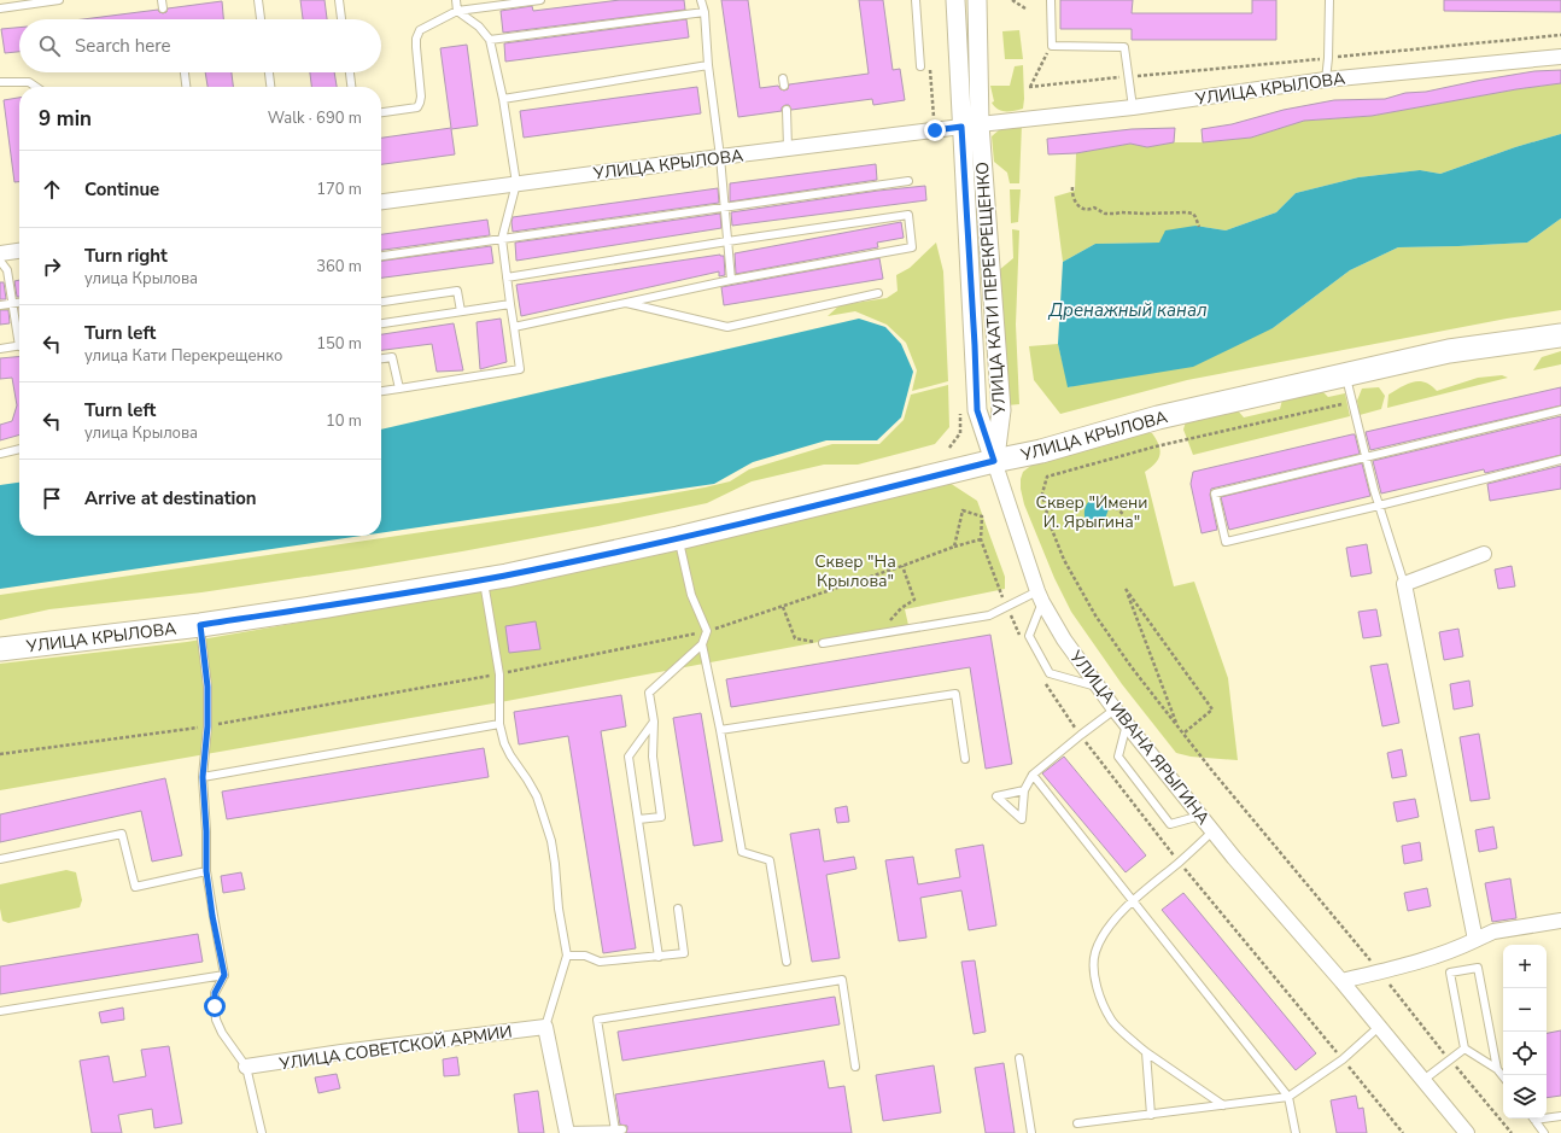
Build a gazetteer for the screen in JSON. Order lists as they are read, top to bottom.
{
  "streets": {
    "main road": ["УЛИЦА КРЫЛОВА"],
    "street": ["УЛИЦА КАТИ ПЕРЕКРЕЩЕНКО", "УЛИЦА ИВАНА ЯРЫГИНА", "УЛИЦА СОВЕТСКОЙ АРМИИ"]
  },
  "crossings": [
    ["УЛИЦА КРЫЛОВА", "УЛИЦА КАТИ ПЕРЕКРЕЩЕНКО"],
    ["УЛИЦА КРЫЛОВА", "УЛИЦА ИВАНА ЯРЫГИНА"],
    ["УЛИЦА КАТИ ПЕРЕКРЕЩЕНКО", "УЛИЦА ИВАНА ЯРЫГИНА"]
  ],
  "water": ["Дренажный канал"],
  "parks": ["Сквер \"Имени И. Ярыгина\"", "Сквер \"На Крылова\""],
  "page": {
    "search": "Search here",
    "heading": ["9 min", "Walk · 690 m"],
    "list": [
      ["Continue", "170 m"],
      ["Turn right", "улица Крылова", "360 m"],
      ["Turn left", "улица Кати Перекрещенко", "150 m"],
      ["Turn left", "улица Крылова", "10 m"],
      "Arrive at destination"
    ],
    "map_buttons": ["+", "−"]
  }
}
